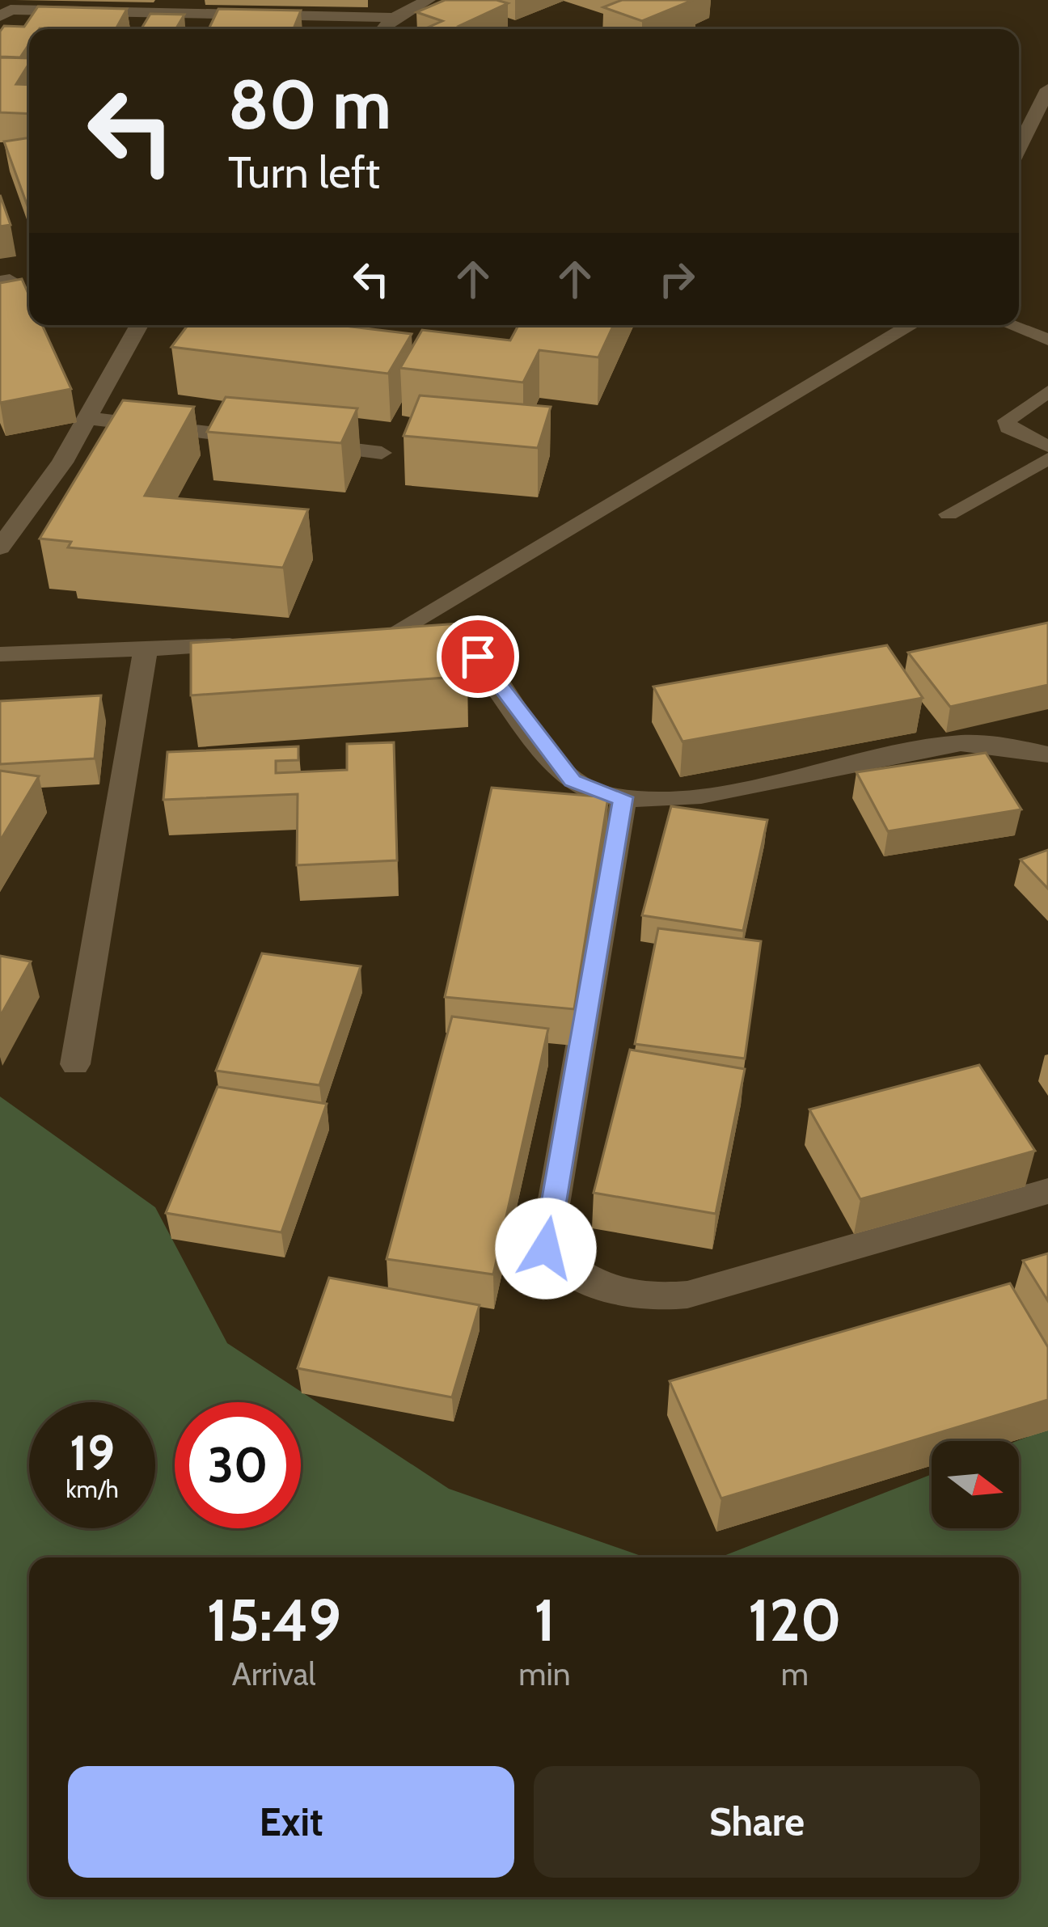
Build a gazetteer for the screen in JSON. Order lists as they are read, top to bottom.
{
  "north": "right",
  "page": {
    "turn": ["80 m", "Turn left"],
    "speed": "19 km/h",
    "limit": "30",
    "eta": [
      "15:49",
      "Arrival",
      "1",
      "min",
      "120",
      "m"
    ],
    "buttons": ["Exit", "Share"]
  }
}
